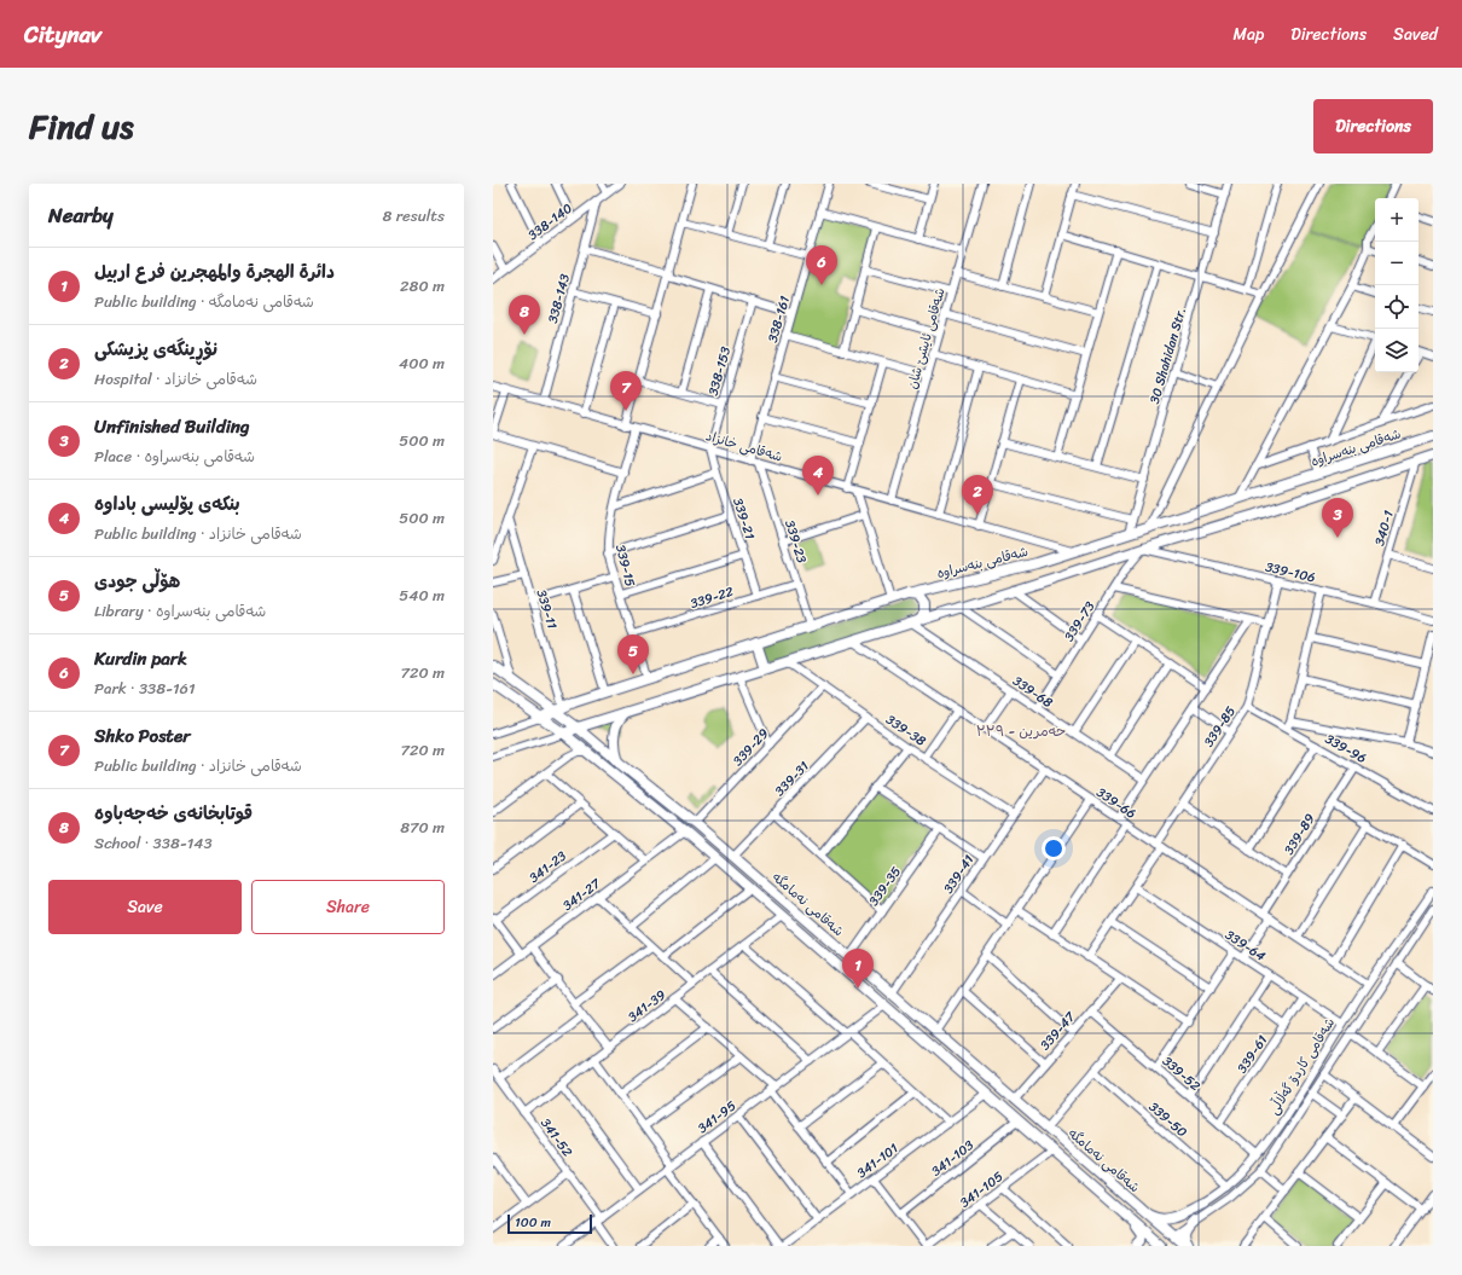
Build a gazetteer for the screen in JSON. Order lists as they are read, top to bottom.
{
  "streets": {
    "main road": ["شەقامی بنەسراوە", "شەقامی نەمامگە"],
    "street": [
      "338-140",
      "338-143",
      "338-161",
      "شەقامی ئایشێ شان",
      "30 Shahidan Str.",
      "338-153",
      "شەقامی خانزاد",
      "339-21",
      "340-1",
      "339-23",
      "339-15",
      "339-106",
      "339-22",
      "339-11",
      "339-73",
      "339-68",
      "339-85",
      "339-38",
      "339-29",
      "339-96",
      "339-31",
      "339-66",
      "339-89",
      "341-23",
      "339-41",
      "339-35",
      "341-27",
      "339-64",
      "341-39",
      "339-47",
      "339-61",
      "شەقامی کاردۆ گەڵاڵی",
      "339-52",
      "341-95",
      "339-50",
      "341-52",
      "341-103",
      "341-101",
      "341-105"
    ]
  },
  "crossings": [
    ["338-140", "338-143"],
    ["338-143", "شەقامی خانزاد"],
    ["338-161", "شەقامی خانزاد"],
    ["شەقامی ئایشێ شان", "شەقامی خانزاد"],
    ["30 Shahidan Str.", "شەقامی بنەسراوە"],
    ["338-153", "شەقامی خانزاد"],
    ["338-153", "339-21"],
    ["شەقامی خانزاد", "شەقامی بنەسراوە"],
    ["شەقامی خانزاد", "339-21"],
    ["شەقامی خانزاد", "339-23"],
    ["شەقامی خانزاد", "339-15"],
    ["شەقامی بنەسراوە", "339-23"],
    ["شەقامی بنەسراوە", "339-15"],
    ["شەقامی بنەسراوە", "339-11"],
    ["شەقامی بنەسراوە", "شەقامی نەمامگە"],
    ["339-21", "339-22"],
    ["340-1", "339-106"],
    ["339-23", "339-22"],
    ["339-15", "339-22"],
    ["339-106", "339-73"],
    ["339-106", "339-85"],
    ["339-11", "شەقامی نەمامگە"],
    ["339-73", "339-68"],
    ["339-85", "339-96"],
    ["339-85", "339-66"],
    ["339-85", "339-64"],
    ["339-38", "339-29"],
    ["339-38", "339-31"],
    ["339-38", "339-41"],
    ["339-29", "شەقامی نەمامگە"],
    ["339-96", "339-89"],
    ["339-31", "شەقامی نەمامگە"],
    ["339-66", "339-89"],
    ["339-66", "339-41"],
    ["339-66", "شەقامی کاردۆ گەڵاڵی"],
    ["339-41", "شەقامی نەمامگە"],
    ["339-35", "شەقامی نەمامگە"],
    ["341-27", "شەقامی نەمامگە"],
    ["شەقامی نەمامگە", "341-39"],
    ["شەقامی نەمامگە", "339-47"],
    ["شەقامی نەمامگە", "شەقامی کاردۆ گەڵاڵی"],
    ["شەقامی نەمامگە", "341-95"],
    ["شەقامی نەمامگە", "341-103"],
    ["شەقامی نەمامگە", "341-101"],
    ["شەقامی نەمامگە", "341-105"],
    ["339-64", "339-61"],
    ["339-64", "شەقامی کاردۆ گەڵاڵی"],
    ["341-39", "341-52"],
    ["339-47", "339-52"],
    ["339-61", "339-52"],
    ["شەقامی کاردۆ گەڵاڵی", "339-52"],
    ["شەقامی کاردۆ گەڵاڵی", "339-50"],
    ["341-95", "341-52"]
  ],
  "districts": ["حەمرین - ٣٣٩"],
  "scale_bar": "100 m",
  "page": {
    "header": "Citynav",
    "nav": ["Map", "Directions", "Saved"],
    "title": "Find us",
    "buttons": [
      "Directions",
      ["Save", "Share"]
    ],
    "heading": ["Nearby", "8 results"],
    "map_buttons": ["+", "−"],
    "pins": [
      "6",
      "8",
      "7",
      "4",
      "2",
      "3",
      "5",
      "1"
    ],
    "list": [
      {
        "mark": "1",
        "name": "دائرة الهجرة والمهجرين فرع اربيل",
        "note": "Public building · شەقامی نەمامگە",
        "value": "280 m"
      },
      {
        "mark": "2",
        "name": "نۆڕینگەی پزیشکی",
        "note": "Hospital · شەقامی خانزاد",
        "value": "400 m"
      },
      {
        "mark": "3",
        "name": "Unfinished Building",
        "note": "Place · شەقامی بنەسراوە",
        "value": "500 m"
      },
      {
        "mark": "4",
        "name": "بنکەی پۆلیسی باداوە",
        "note": "Public building · شەقامی خانزاد",
        "value": "500 m"
      },
      {
        "mark": "5",
        "name": "هۆڵی جودی",
        "note": "Library · شەقامی بنەسراوە",
        "value": "540 m"
      },
      {
        "mark": "6",
        "name": "Kurdin park",
        "note": "Park · 338-161",
        "value": "720 m"
      },
      {
        "mark": "7",
        "name": "Shko Poster",
        "note": "Public building · شەقامی خانزاد",
        "value": "720 m"
      },
      {
        "mark": "8",
        "name": "قوتابخانەی خەجەباوە",
        "note": "School · 338-143",
        "value": "870 m"
      }
    ],
    "scale": "100 m"
  }
}
